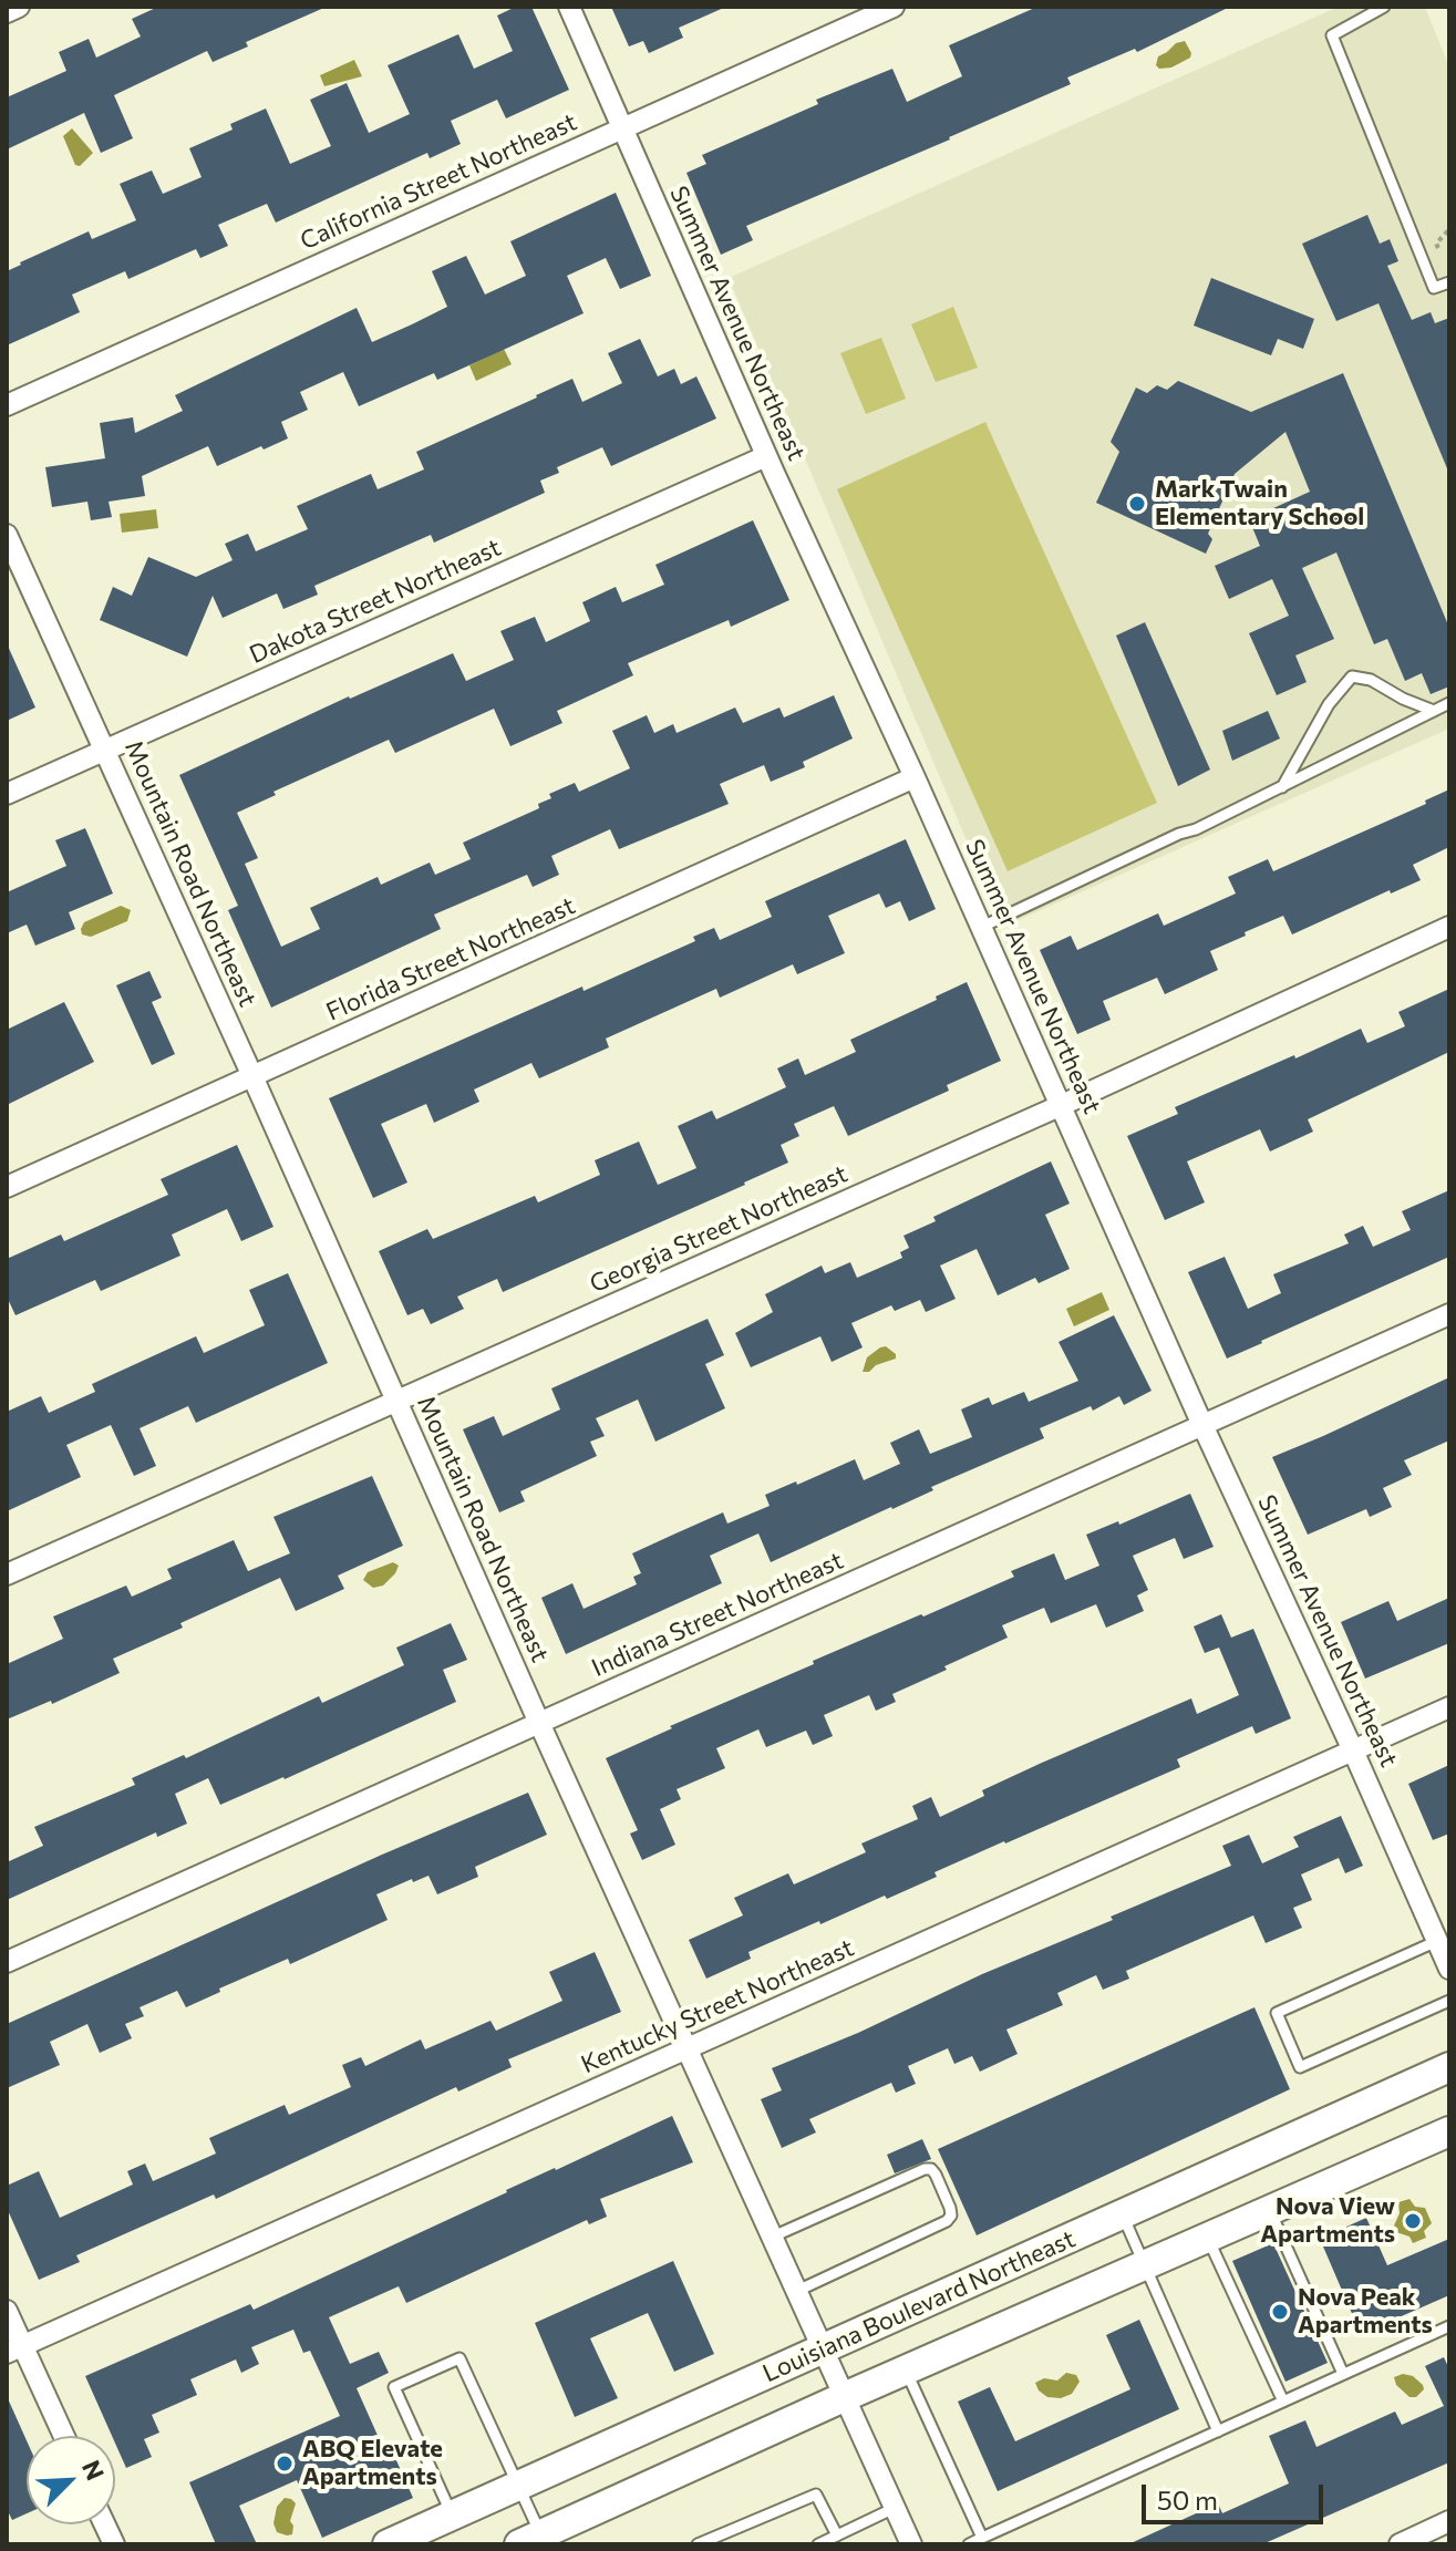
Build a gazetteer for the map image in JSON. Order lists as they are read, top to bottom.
{
  "streets": {
    "main road": ["Louisiana Boulevard Northeast"],
    "street": [
      "California Street Northeast",
      "Summer Avenue Northeast",
      "Dakota Street Northeast",
      "Mountain Road Northeast",
      "Florida Street Northeast",
      "Georgia Street Northeast",
      "Indiana Street Northeast",
      "Kentucky Street Northeast"
    ]
  },
  "crossings": [
    ["California Street Northeast", "Summer Avenue Northeast"],
    ["Summer Avenue Northeast", "Dakota Street Northeast"],
    ["Summer Avenue Northeast", "Florida Street Northeast"],
    ["Summer Avenue Northeast", "Georgia Street Northeast"],
    ["Summer Avenue Northeast", "Indiana Street Northeast"],
    ["Summer Avenue Northeast", "Kentucky Street Northeast"],
    ["Dakota Street Northeast", "Mountain Road Northeast"],
    ["Mountain Road Northeast", "Florida Street Northeast"],
    ["Mountain Road Northeast", "Georgia Street Northeast"],
    ["Mountain Road Northeast", "Indiana Street Northeast"],
    ["Mountain Road Northeast", "Kentucky Street Northeast"],
    ["Mountain Road Northeast", "Louisiana Boulevard Northeast"]
  ],
  "places": [
    "Mark Twain Elementary School",
    "Nova View Apartments",
    "Nova Peak Apartments",
    "ABQ Elevate Apartments"
  ],
  "scale_bar": "50 m",
  "north": "top right"
}
